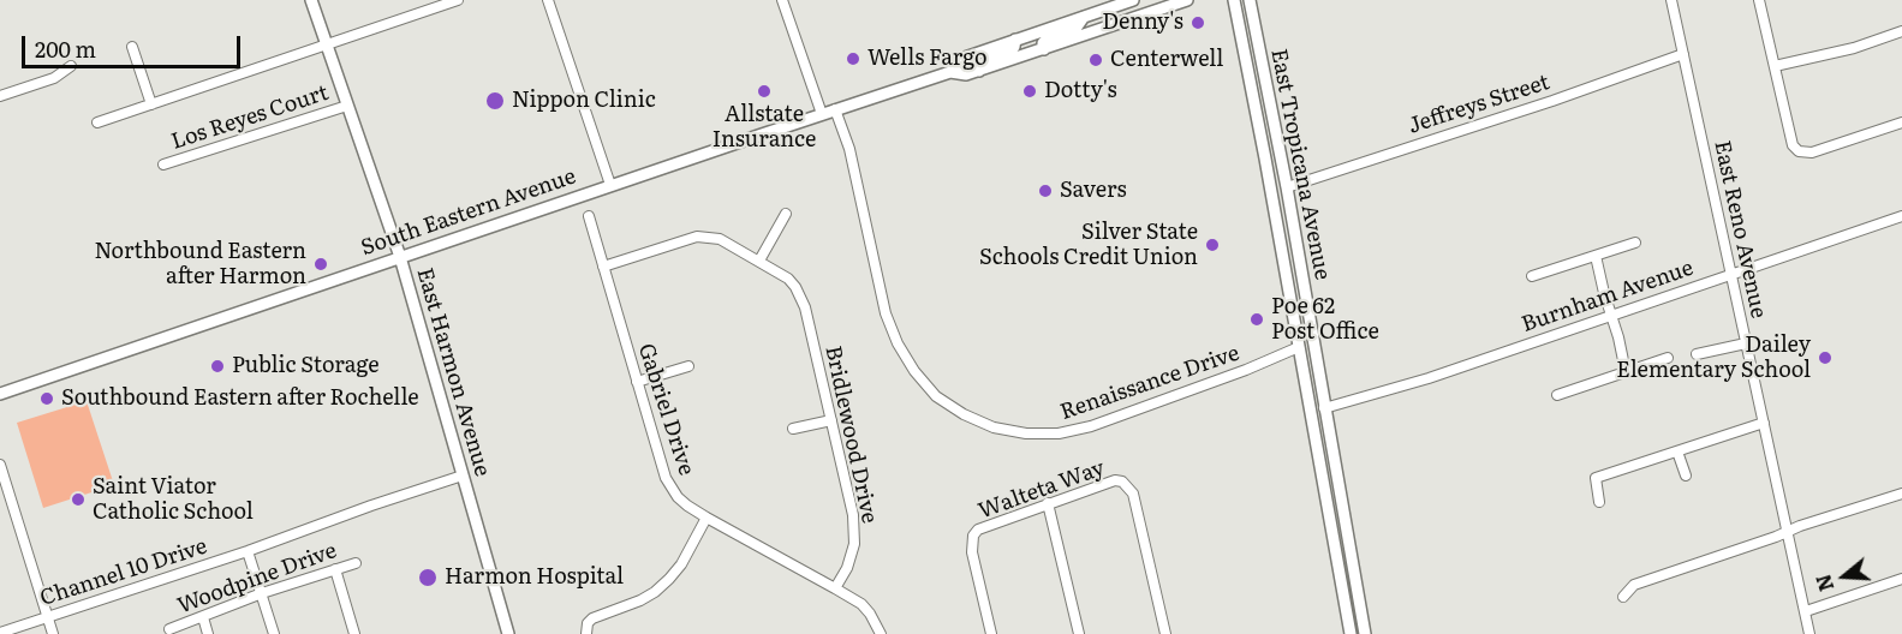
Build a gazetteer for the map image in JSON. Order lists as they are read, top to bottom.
{
  "streets": {
    "main road": ["East Tropicana Avenue", "South Eastern Avenue", "East Harmon Avenue"],
    "street": [
      "Jeffreys Street",
      "Los Reyes Court",
      "East Reno Avenue",
      "Burnham Avenue",
      "Renaissance Drive",
      "Gabriel Drive",
      "Bridlewood Drive",
      "Walteta Way",
      "Channel 10 Drive",
      "Woodpine Drive"
    ]
  },
  "crossings": [
    ["Jeffreys Street", "East Tropicana Avenue"],
    ["Jeffreys Street", "East Reno Avenue"],
    ["Los Reyes Court", "East Harmon Avenue"],
    ["East Tropicana Avenue", "Burnham Avenue"],
    ["East Tropicana Avenue", "Renaissance Drive"],
    ["South Eastern Avenue", "East Harmon Avenue"],
    ["South Eastern Avenue", "Renaissance Drive"],
    ["East Reno Avenue", "Burnham Avenue"],
    ["East Harmon Avenue", "Channel 10 Drive"],
    ["Gabriel Drive", "Bridlewood Drive"]
  ],
  "places": [
    "Denny's",
    "Wells Fargo",
    "Centerwell",
    "Allstate Insurance",
    "Dotty's",
    "Nippon Clinic",
    "Savers",
    "Silver State Schools Credit Union",
    "Northbound Eastern after Harmon",
    "Poe 62 Post Office",
    "Dailey Elementary School",
    "Public Storage",
    "Southbound Eastern after Rochelle",
    "Saint Viator Catholic School",
    "Harmon Hospital"
  ],
  "scale_bar": "200 m",
  "north": "left"
}
